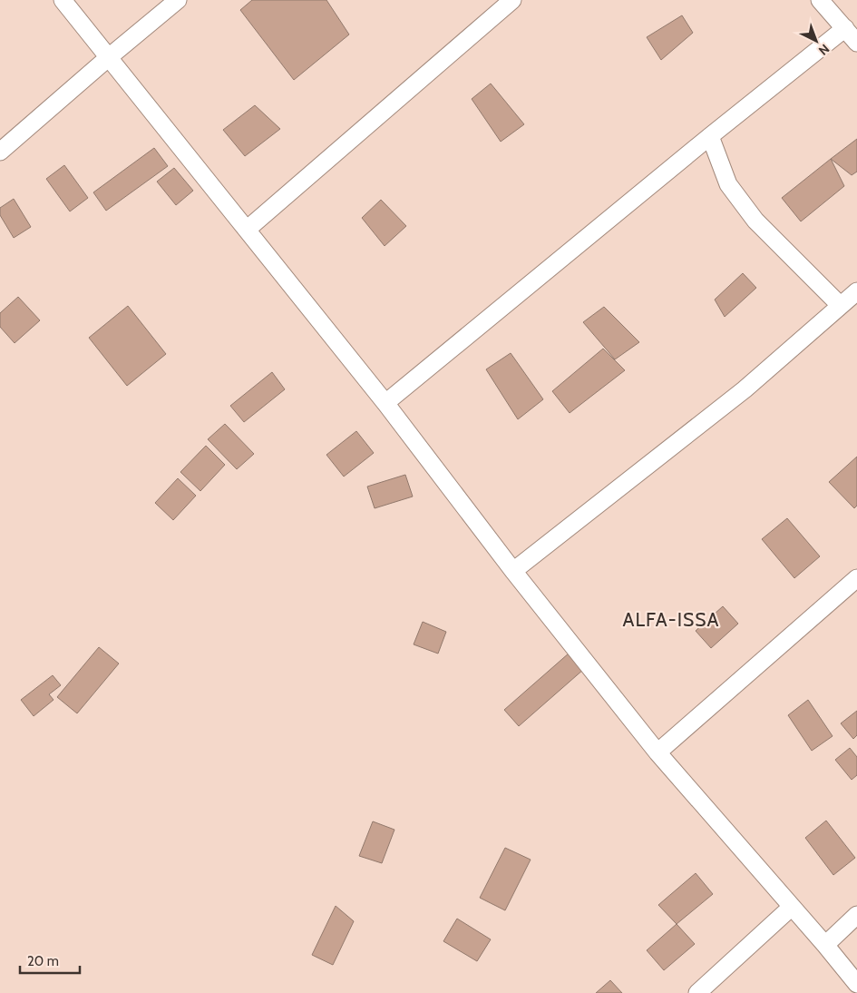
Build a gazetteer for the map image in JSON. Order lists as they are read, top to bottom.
{
  "districts": ["ALFA-ISSA"],
  "scale_bar": "20 m",
  "north": "bottom right"
}
